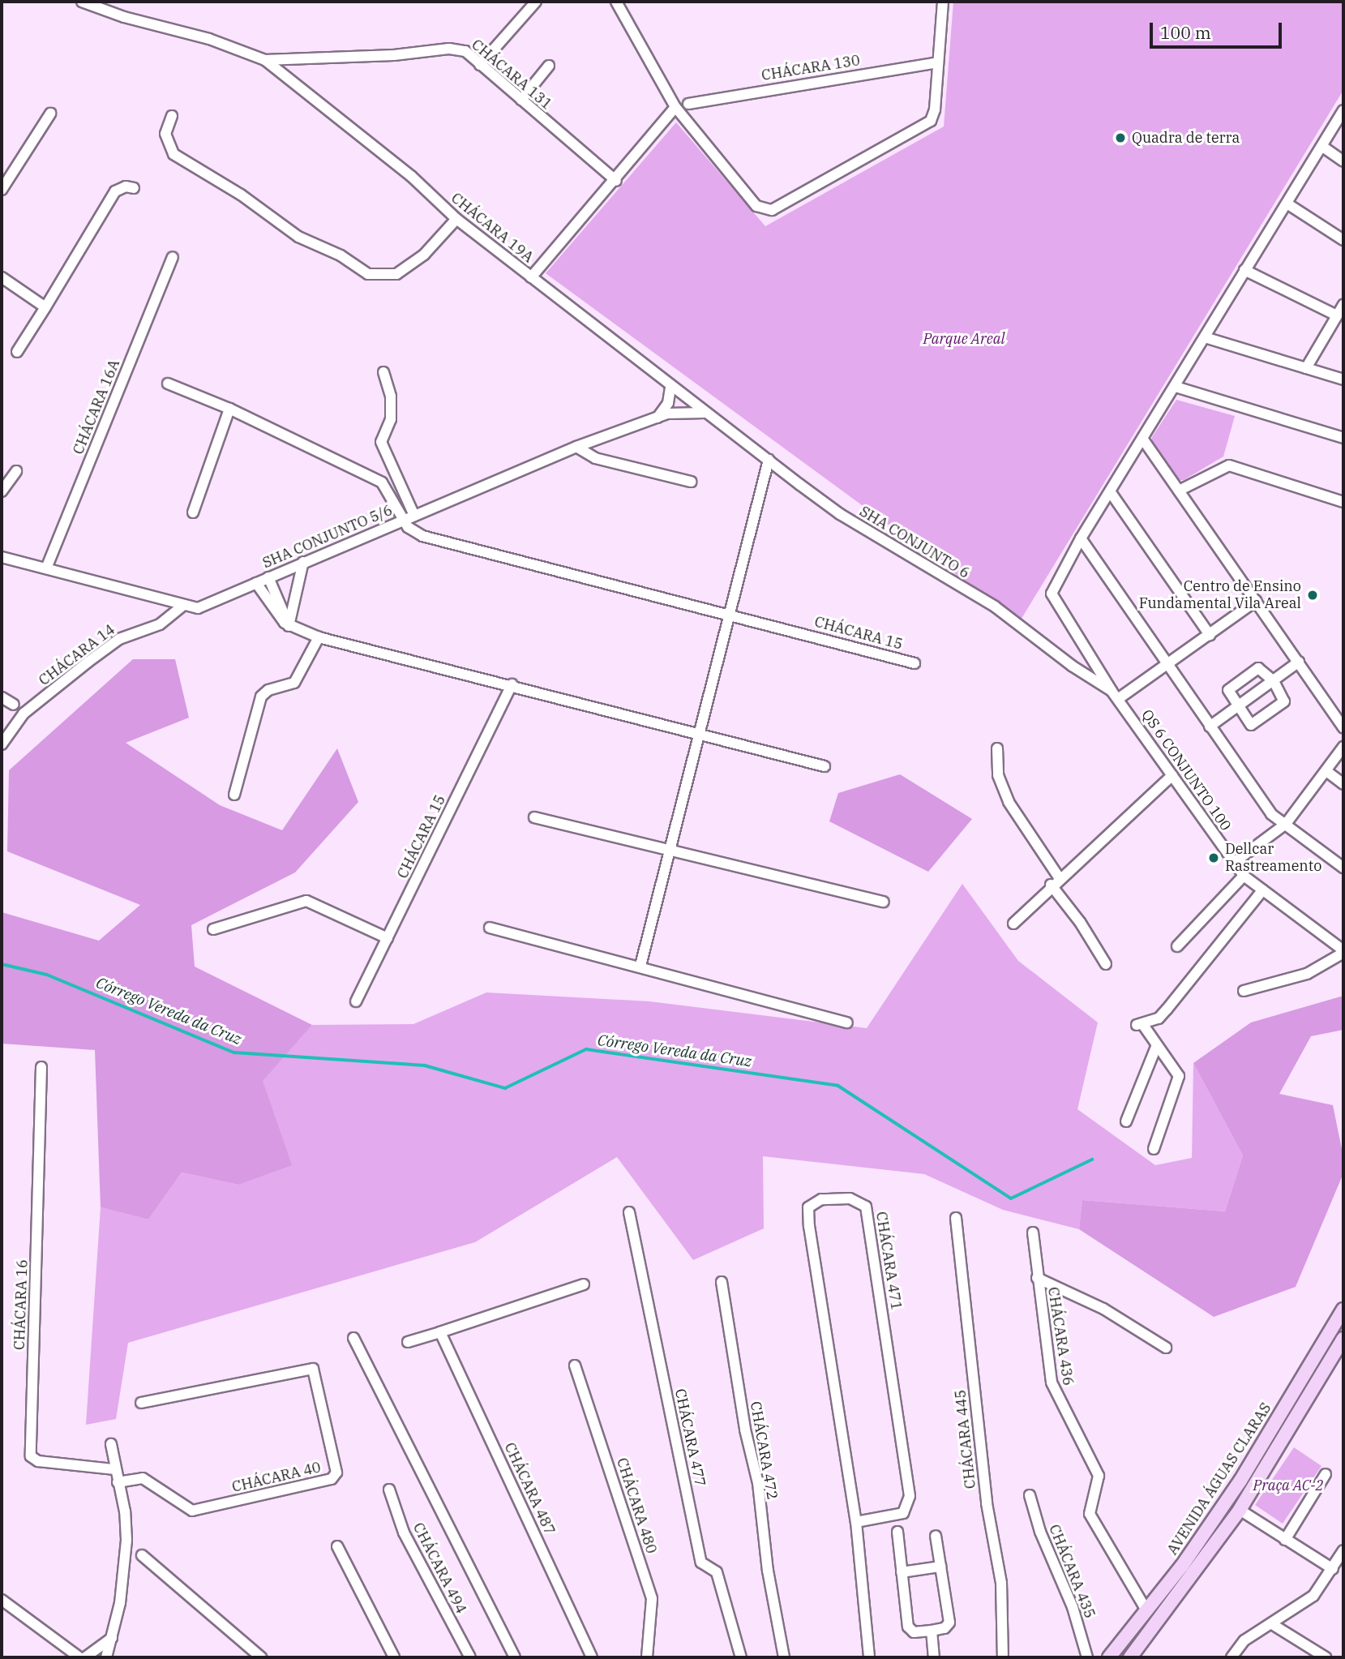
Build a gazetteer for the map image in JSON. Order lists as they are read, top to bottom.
{
  "streets": {
    "main road": ["AVENIDA ÁGUAS CLARAS"],
    "street": [
      "CHÁCARA 130",
      "CHÁCARA 131",
      "CHÁCARA 19A",
      "CHÁCARA 16A",
      "SHA CONJUNTO 5/6",
      "SHA CONJUNTO 6",
      "CHÁCARA 15",
      "CHÁCARA 14",
      "QS 6 CONJUNTO 100",
      "CHÁCARA 471",
      "CHÁCARA 16",
      "CHÁCARA 436",
      "CHÁCARA 477",
      "CHÁCARA 445",
      "CHÁCARA 472",
      "CHÁCARA 40",
      "CHÁCARA 487",
      "CHÁCARA 480",
      "CHÁCARA 494",
      "CHÁCARA 435"
    ]
  },
  "crossings": [
    ["CHÁCARA 131", "CHÁCARA 19A"],
    ["CHÁCARA 19A", "SHA CONJUNTO 5/6"],
    ["CHÁCARA 19A", "SHA CONJUNTO 6"],
    ["CHÁCARA 16A", "SHA CONJUNTO 5/6"],
    ["SHA CONJUNTO 5/6", "SHA CONJUNTO 6"],
    ["SHA CONJUNTO 5/6", "CHÁCARA 15"],
    ["SHA CONJUNTO 5/6", "CHÁCARA 14"],
    ["SHA CONJUNTO 6", "QS 6 CONJUNTO 100"],
    ["CHÁCARA 436", "AVENIDA ÁGUAS CLARAS"]
  ],
  "water": ["Córrego Vereda da Cruz"],
  "parks": ["Parque Areal", "Praça AC-2"],
  "places": ["Quadra de terra", "Centro de Ensino Fundamental Vila Areal", "Dellcar Rastreamento"],
  "scale_bar": "100 m"
}
